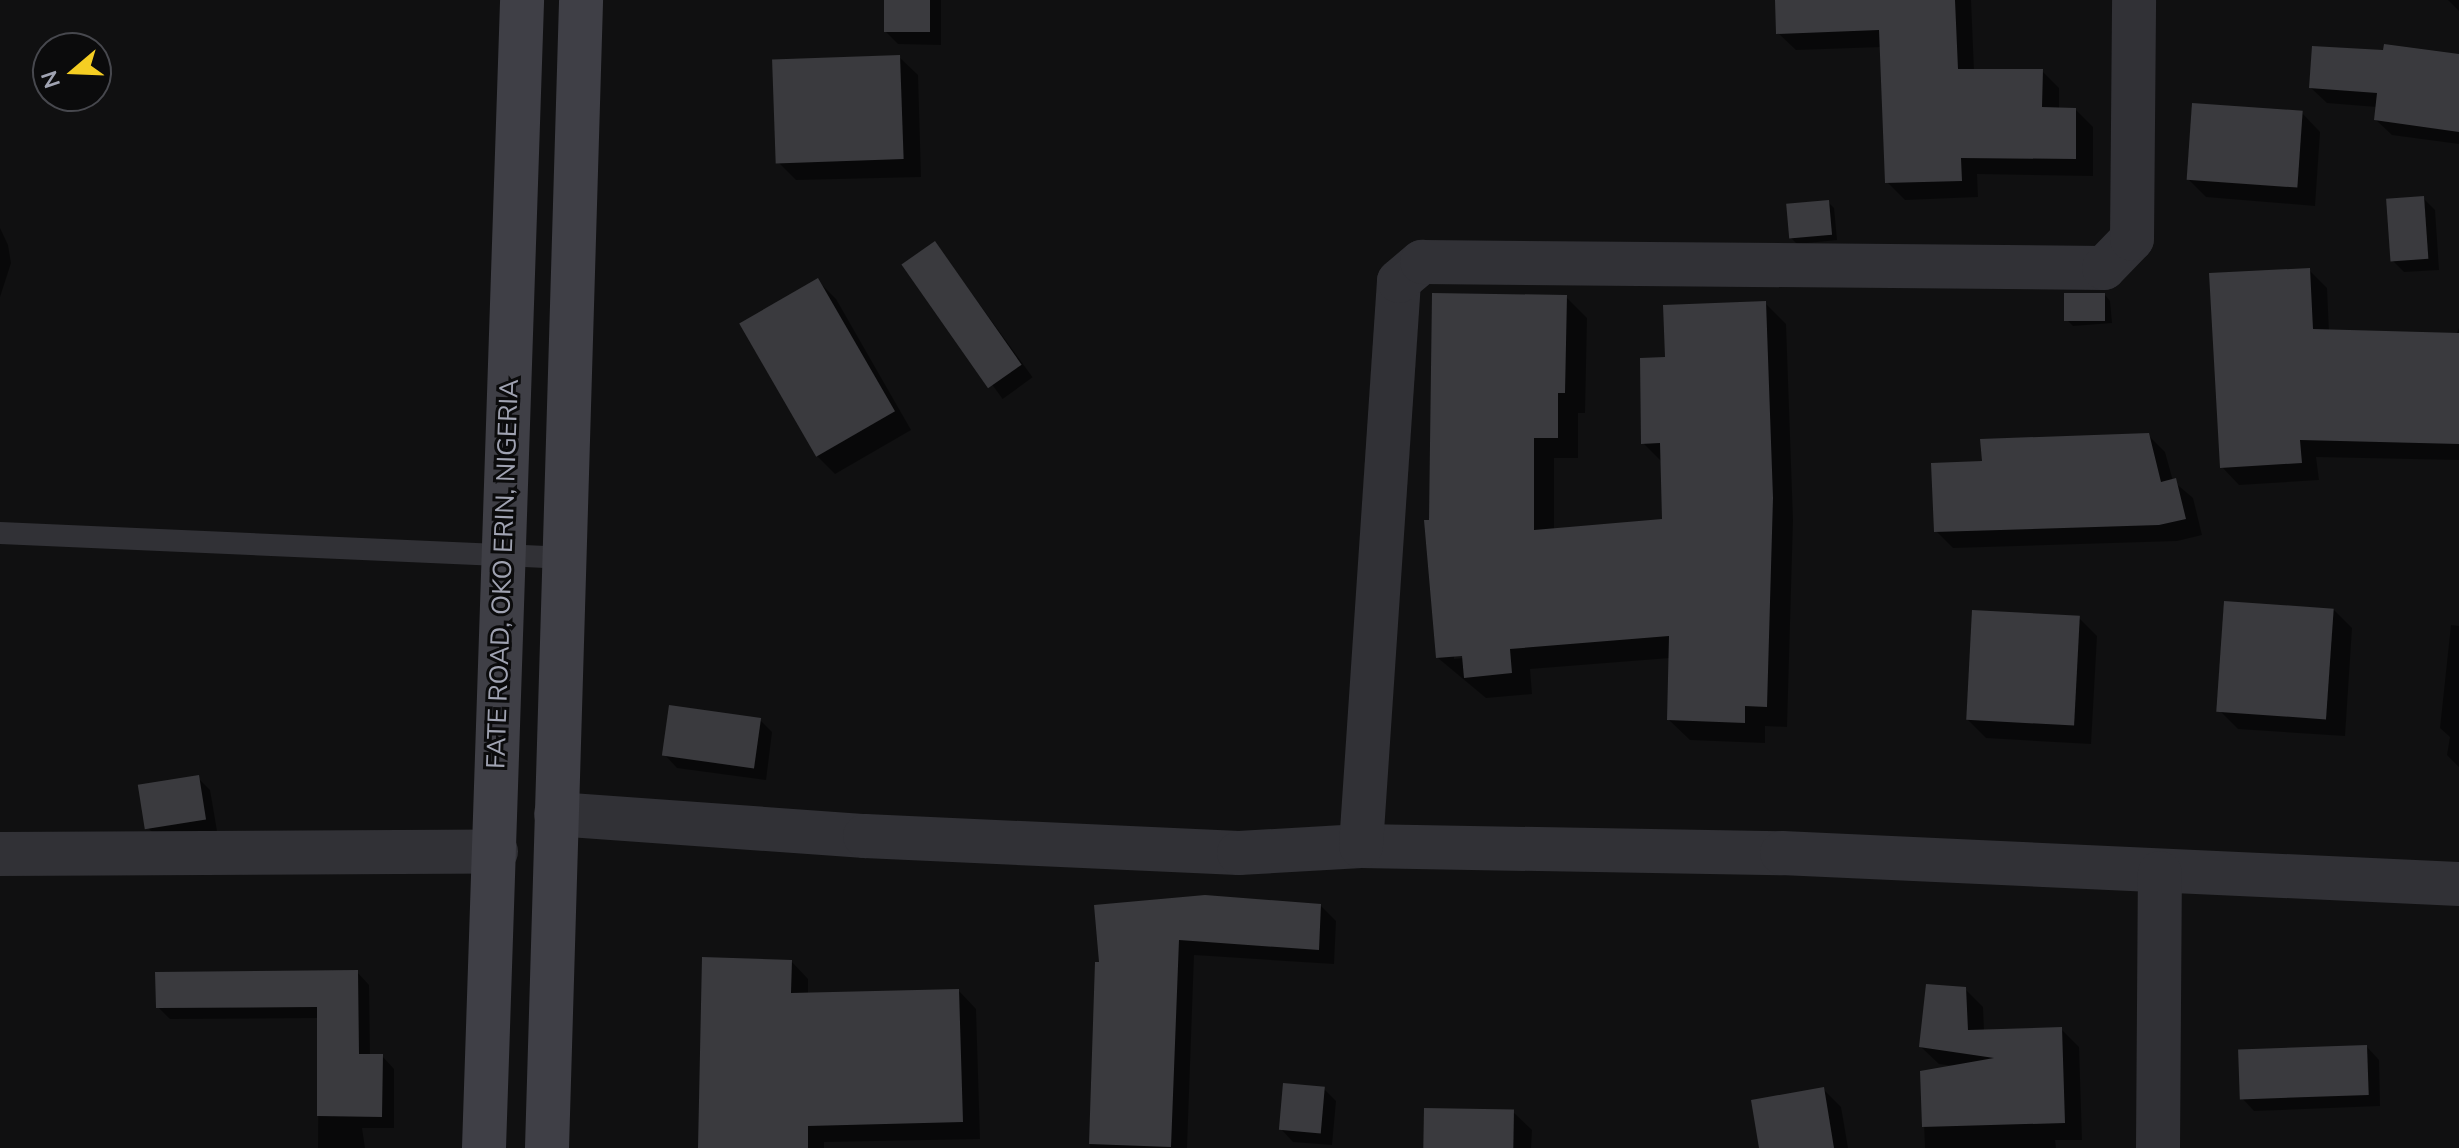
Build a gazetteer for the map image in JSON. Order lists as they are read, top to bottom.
{
  "streets": {
    "street": ["FATE ROAD, OKO ERIN, NIGERIA"]
  },
  "north": "left"
}
